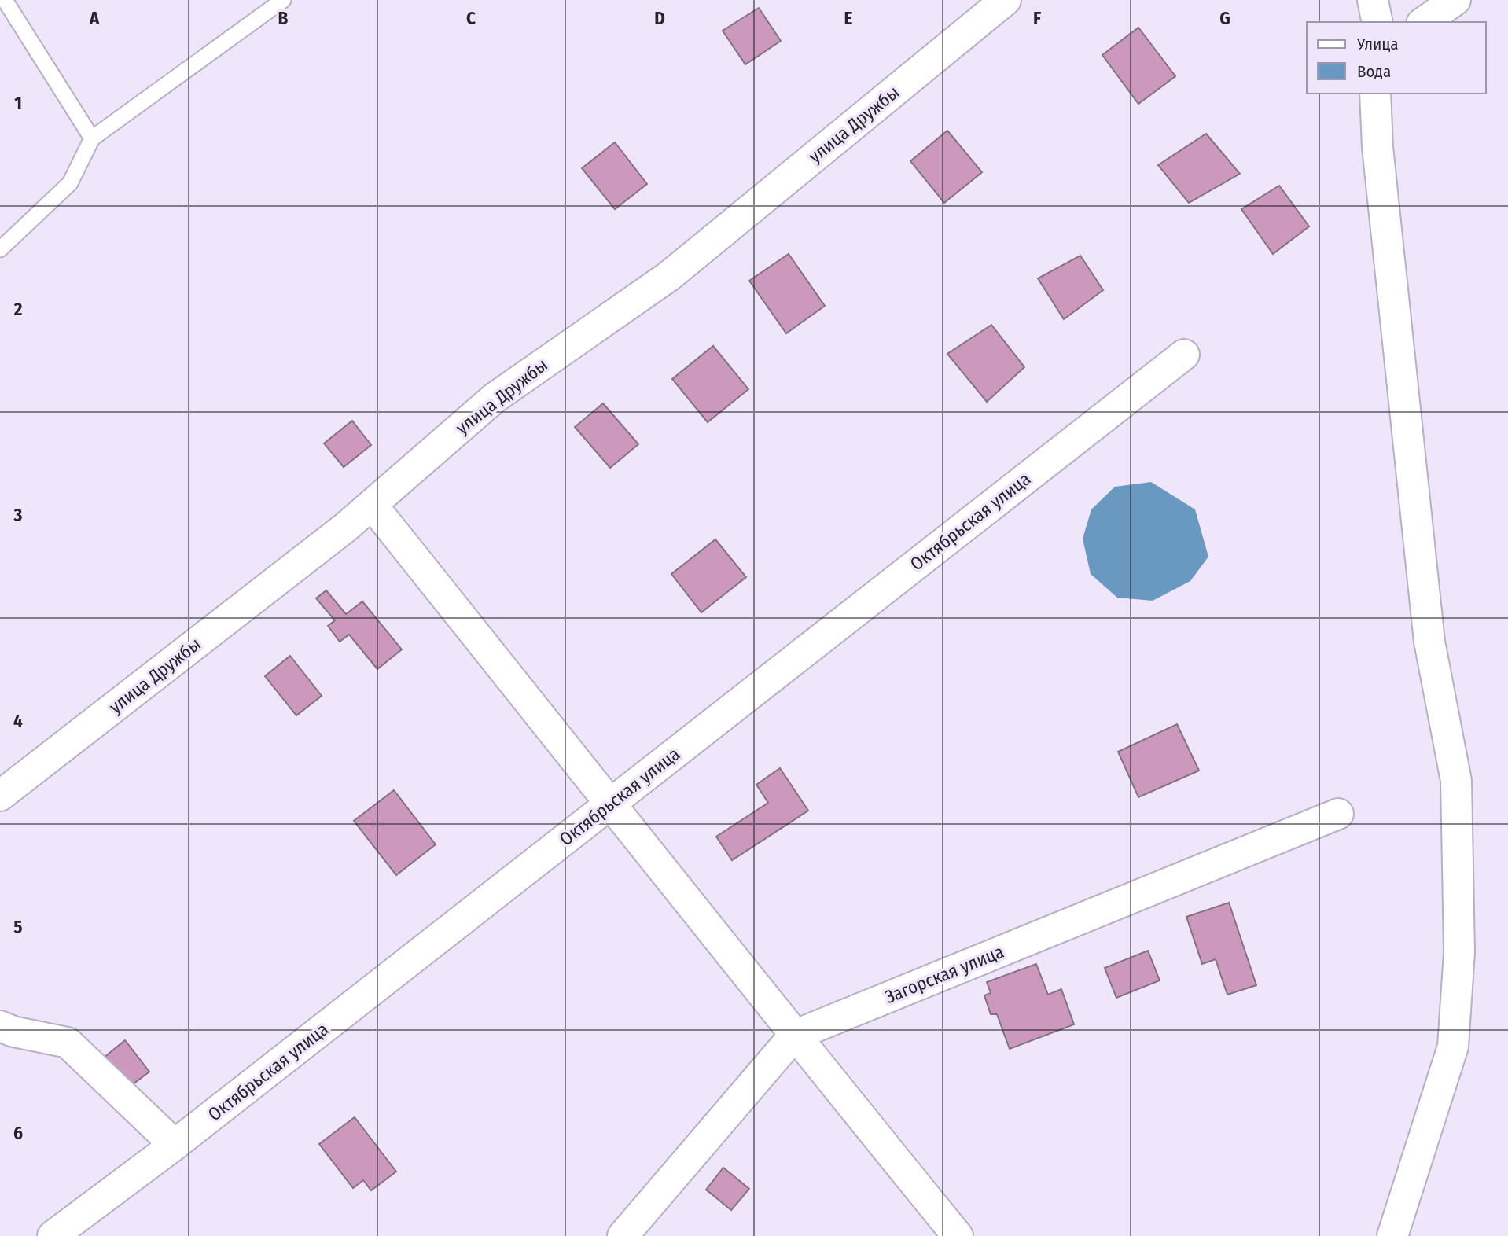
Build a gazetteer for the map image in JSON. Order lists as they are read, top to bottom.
{
  "streets": {
    "street": ["улица Дружбы", "Октябрьская улица", "Загорская улица"]
  },
  "legend": ["Улица", "Вода"],
  "grid": {
    "columns": [
      "A",
      "B",
      "C",
      "D",
      "E",
      "F",
      "G"
    ],
    "rows": [
      "1",
      "2",
      "3",
      "4",
      "5",
      "6"
    ]
  }
}
